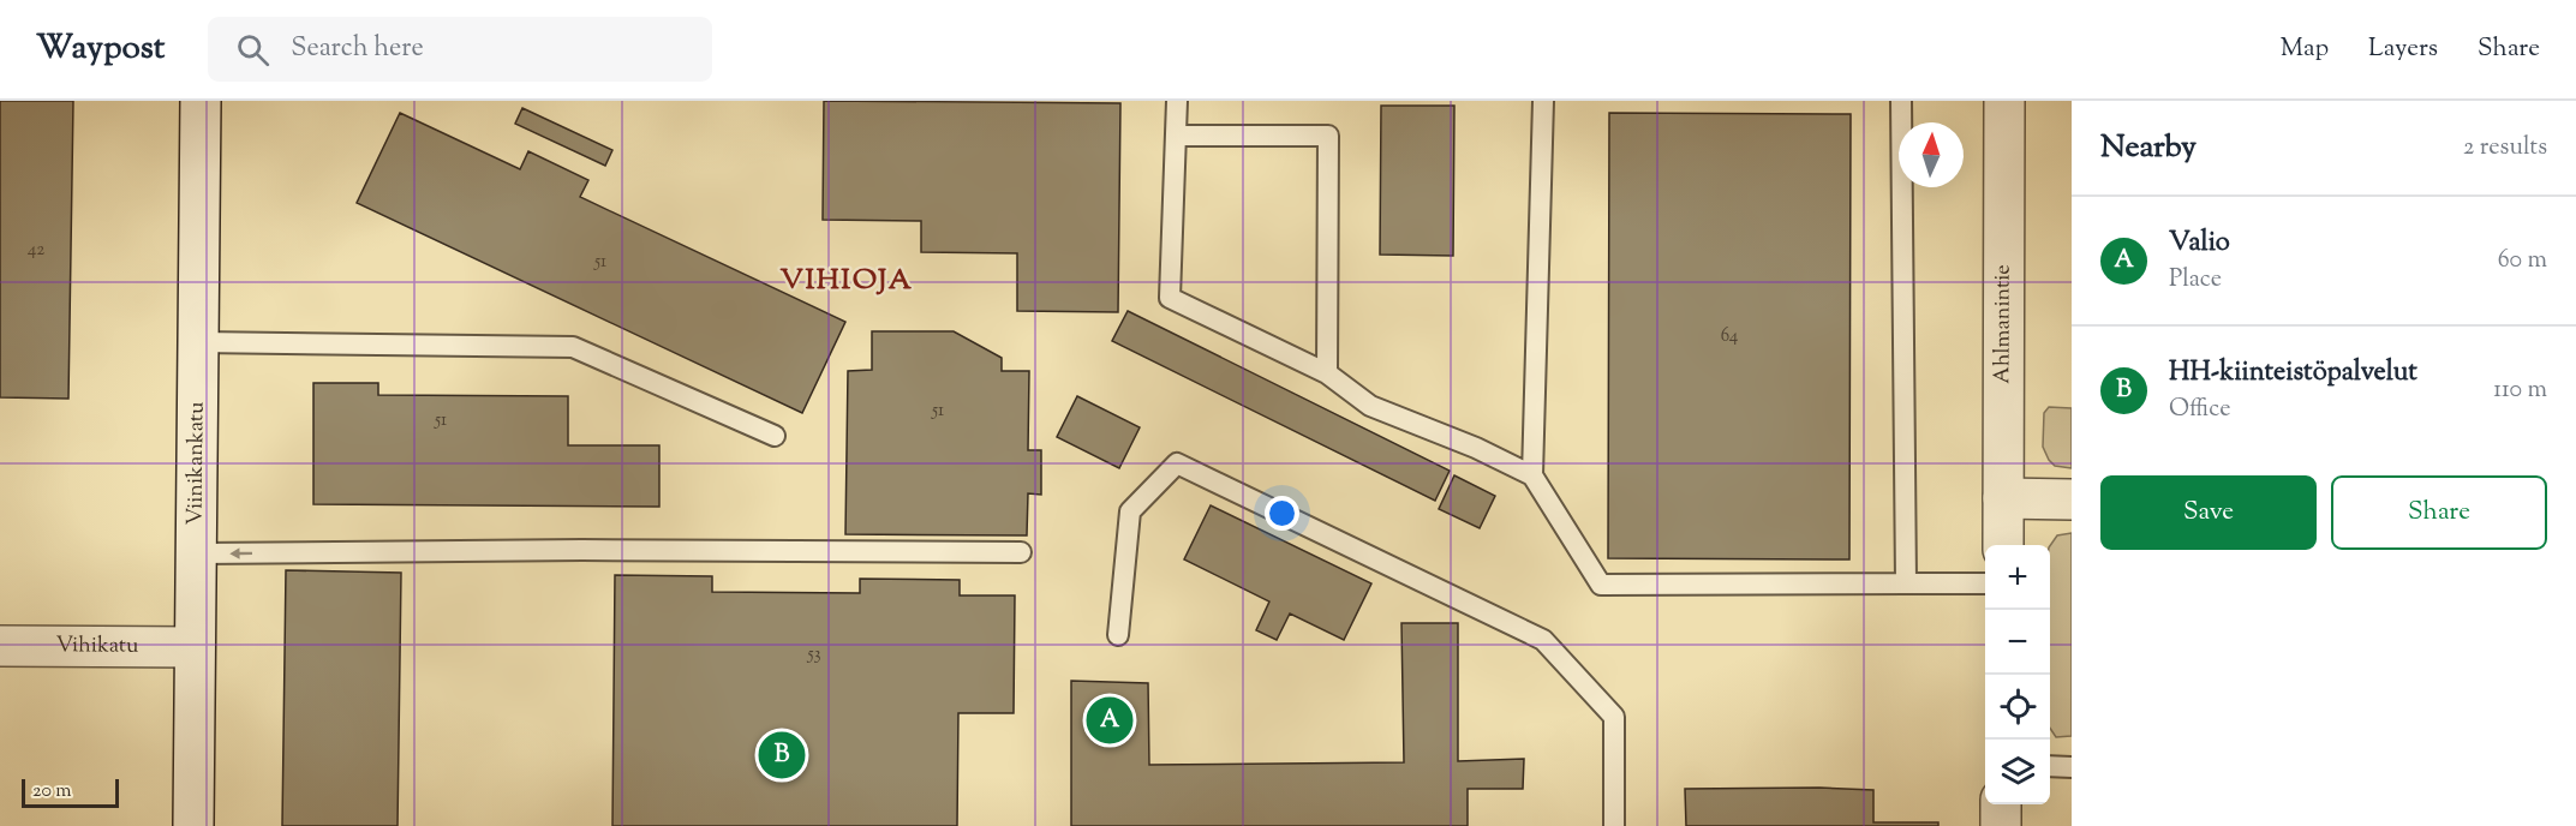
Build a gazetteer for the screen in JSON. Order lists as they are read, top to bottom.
{
  "streets": {
    "street": ["Ahlmanintie", "Viinikankatu", "Vihikatu"]
  },
  "crossings": [
    ["Viinikankatu", "Vihikatu"]
  ],
  "districts": ["VIHIOJA"],
  "house_numbers": [
    "42",
    "51",
    "64",
    "51",
    "51",
    "53"
  ],
  "scale_bar": "20 m",
  "north": "top",
  "page": {
    "header": "Waypost",
    "search": "Search here",
    "nav": ["Map", "Layers", "Share"],
    "heading": ["Nearby", "2 results"],
    "list": [
      {
        "mark": "A",
        "name": "Valio",
        "note": "Place",
        "value": "60 m"
      },
      {
        "mark": "B",
        "name": "HH-kiinteistöpalvelut",
        "note": "Office",
        "value": "110 m"
      }
    ],
    "buttons": ["Save", "Share"],
    "map_buttons": ["+", "−"],
    "pins": ["A", "B"],
    "scale": "20 m"
  }
}
